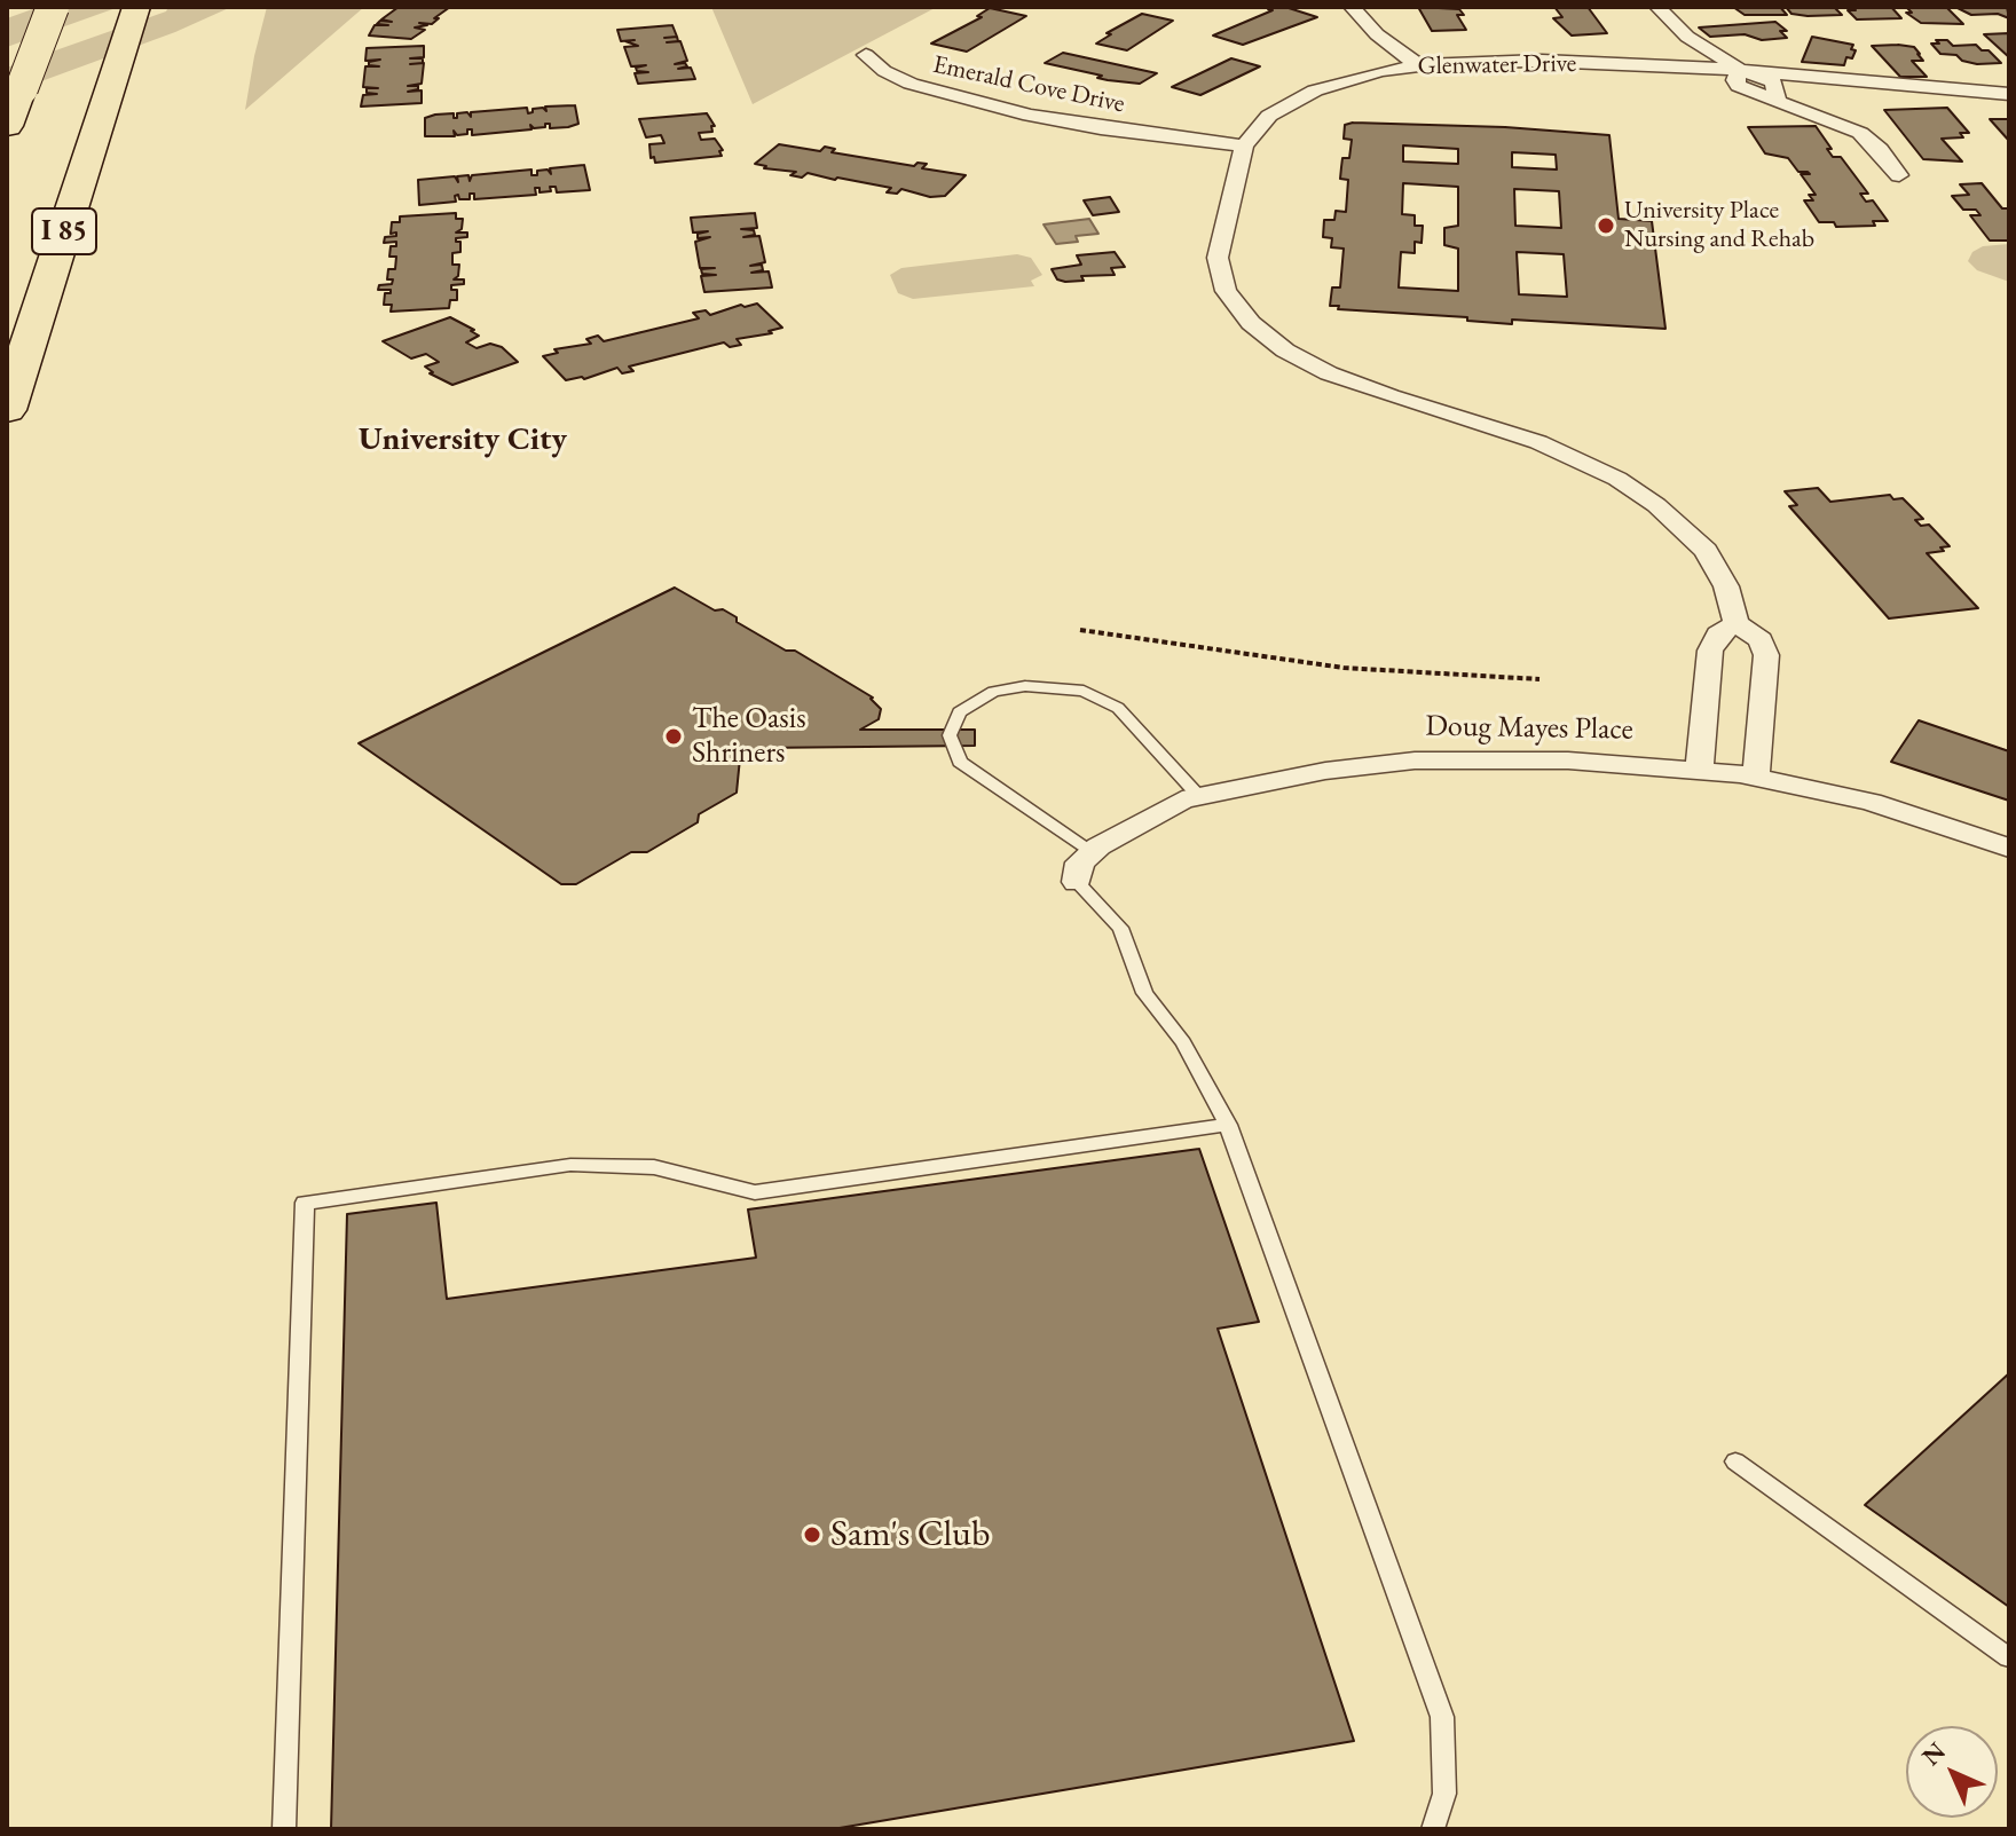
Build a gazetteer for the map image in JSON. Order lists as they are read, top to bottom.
{
  "streets": {
    "highway": ["I 85"],
    "street": ["Glenwater Drive", "Emerald Cove Drive", "Doug Mayes Place"]
  },
  "crossings": [
    ["Glenwater Drive", "Emerald Cove Drive"],
    ["Glenwater Drive", "Doug Mayes Place"]
  ],
  "districts": ["University City"],
  "places": ["University Place Nursing and Rehab", "The Oasis Shriners", "Sam's Club"],
  "north": "top left"
}
